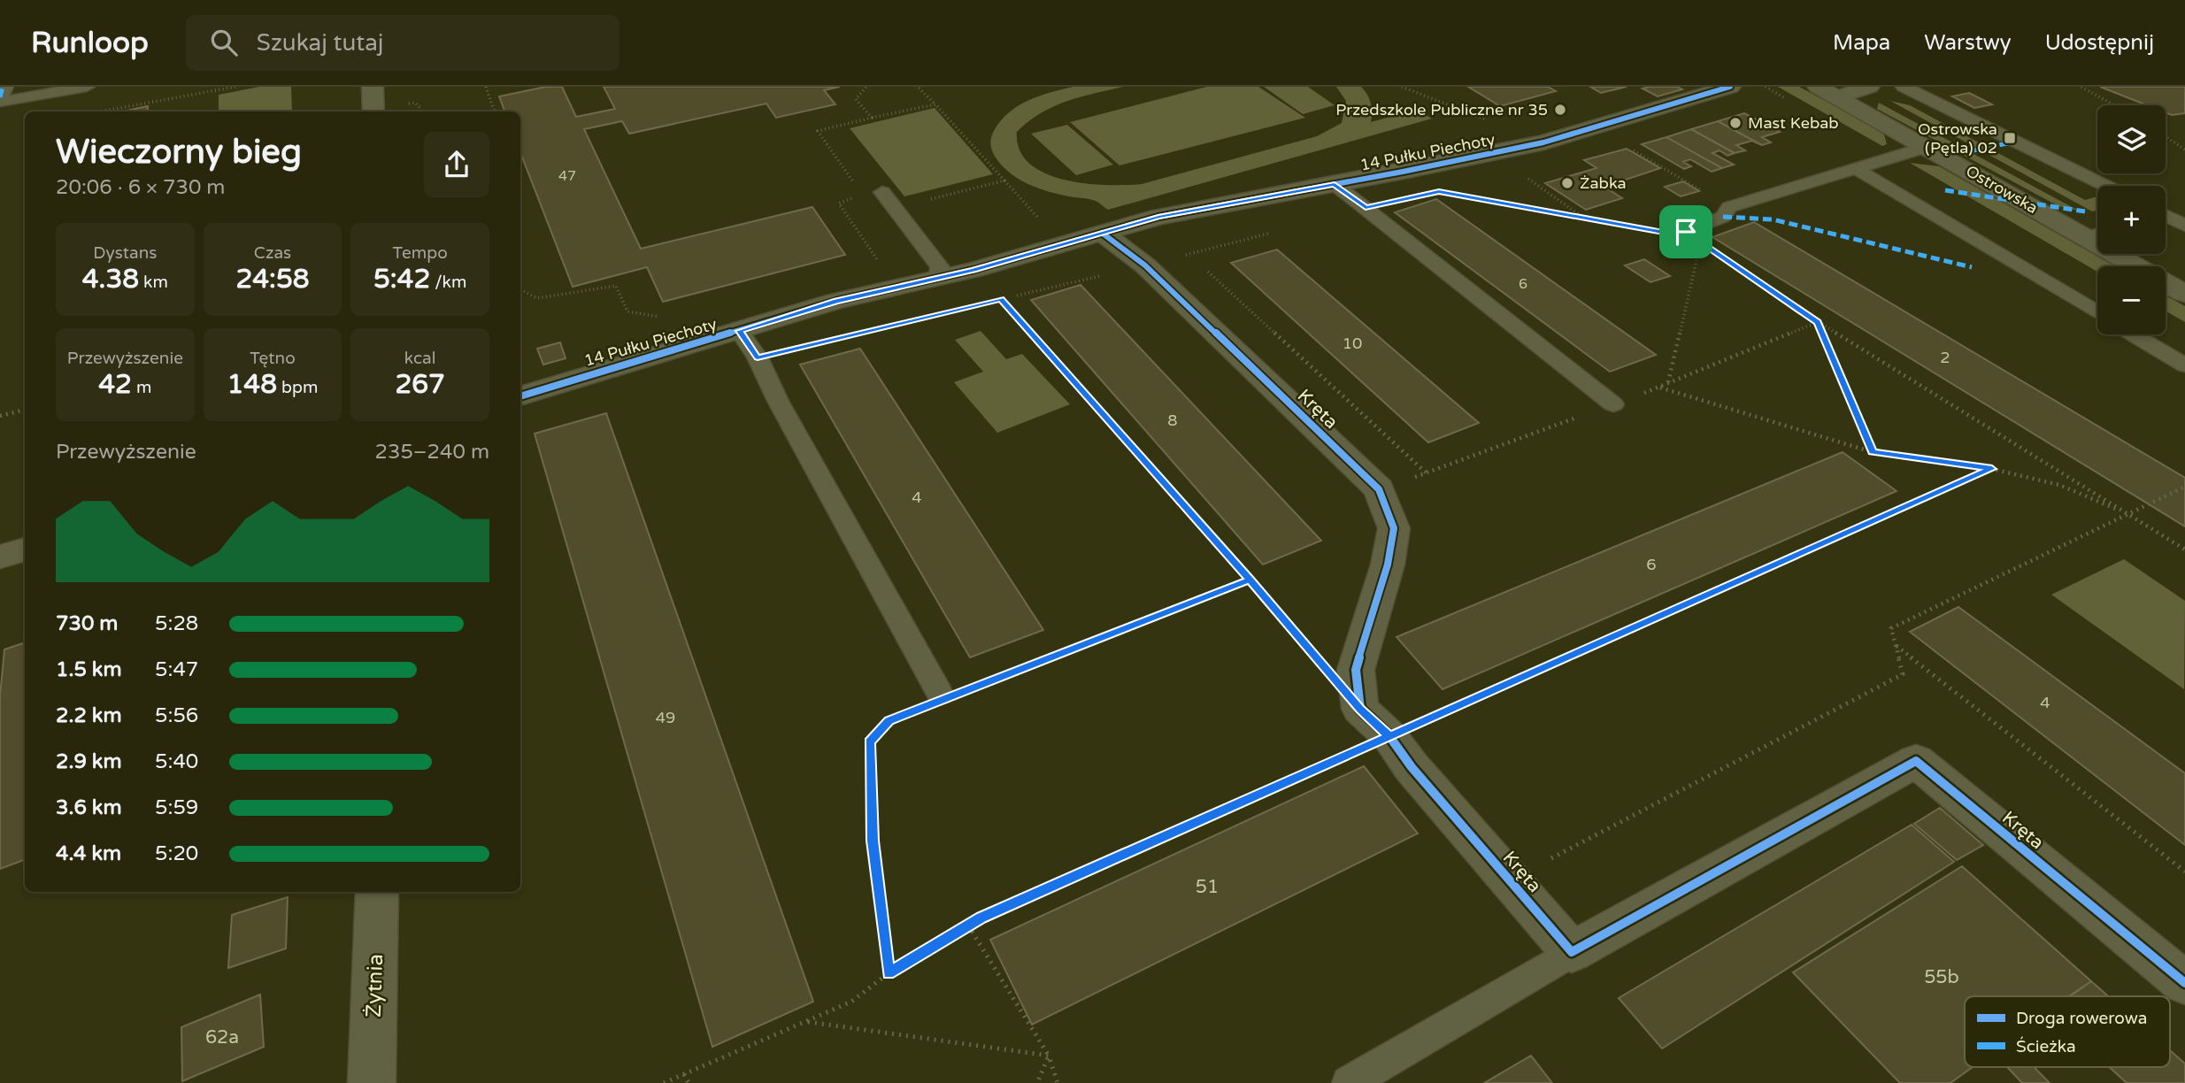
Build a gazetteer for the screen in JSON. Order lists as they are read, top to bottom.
{
  "streets": {
    "street": [
      "14 Pułku Piechoty",
      "Ostrowska",
      "Kręta",
      "Żytnia"
    ]
  },
  "crossings": [
    ["14 Pułku Piechoty", "Kręta"]
  ],
  "places": {
    "other": ["Przedszkole Publiczne nr 35", "Mast Kebab", "Żabka"],
    "transit": ["Ostrowska (Pętla) 02"]
  },
  "house_numbers": [
    "47",
    "6",
    "10",
    "2",
    "8",
    "4",
    "6",
    "4",
    "49",
    "51",
    "55b",
    "62a"
  ],
  "legend": ["Droga rowerowa", "Ścieżka"],
  "page": {
    "header": "Runloop",
    "search": "Szukaj tutaj",
    "nav": ["Mapa", "Warstwy", "Udostępnij"],
    "map_buttons": ["+", "−"],
    "heading": ["Wieczorny bieg", "20:06 · 6 × 730 m"],
    "stats": [
      ["Dystans", "4.38 km"],
      ["Czas", "24:58"],
      ["Tempo", "5:42 /km"],
      ["Przewyższenie", "42 m"],
      ["Tętno", "148 bpm"],
      ["kcal", "267"]
    ],
    "chart": ["Przewyższenie", "235–240 m"],
    "list": [
      {
        "name": "730 m",
        "note": "5:28"
      },
      {
        "name": "1.5 km",
        "note": "5:47"
      },
      {
        "name": "2.2 km",
        "note": "5:56"
      },
      {
        "name": "2.9 km",
        "note": "5:40"
      },
      {
        "name": "3.6 km",
        "note": "5:59"
      },
      {
        "name": "4.4 km",
        "note": "5:20"
      }
    ]
  }
}
